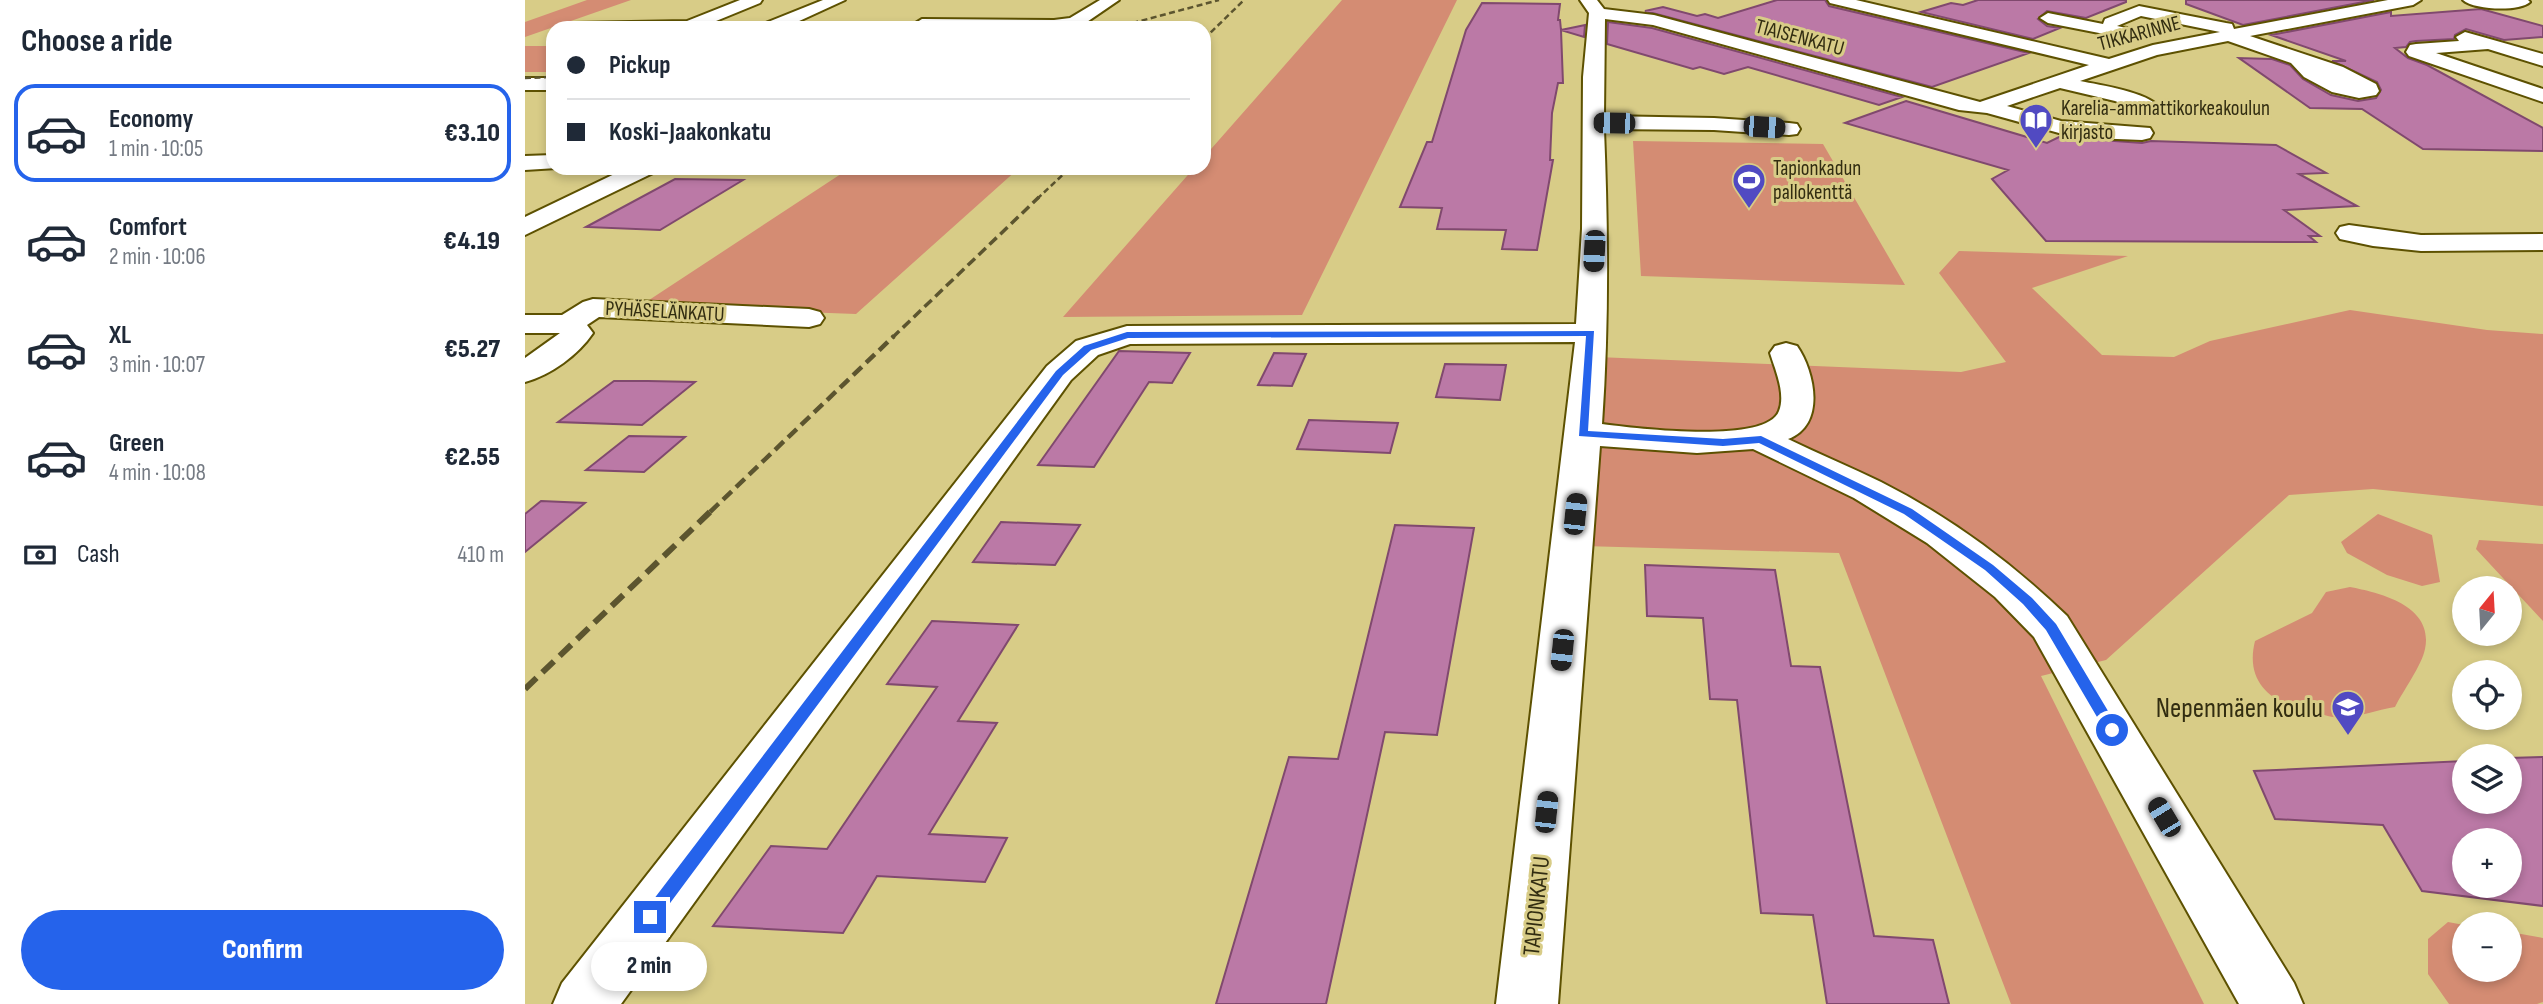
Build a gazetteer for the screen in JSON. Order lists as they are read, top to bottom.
{
  "streets": {
    "street": [
      "TIKKARINNE",
      "TIAISENKATU",
      "PYHÄSELÄNKATU",
      "TAPIONKATU"
    ]
  },
  "crossings": [
    ["TIKKARINNE", "TIAISENKATU"],
    ["TIAISENKATU", "TAPIONKATU"]
  ],
  "places": {
    "library": ["Karelia-ammattikorkeakoulun kirjasto"],
    "sports": ["Tapionkadun pallokenttä"],
    "school or university": ["Nepenmäen koulu"]
  },
  "north": "top",
  "page": {
    "heading": "Choose a ride",
    "banner": ["Pickup", "Koski-Jaakonkatu"],
    "list": [
      {
        "name": "Economy",
        "note": "1 min · 10:05",
        "value": "€3.10"
      },
      {
        "name": "Comfort",
        "note": "2 min · 10:06",
        "value": "€4.19"
      },
      {
        "name": "XL",
        "note": "3 min · 10:07",
        "value": "€5.27"
      },
      {
        "name": "Green",
        "note": "4 min · 10:08",
        "value": "€2.55"
      }
    ],
    "pay": ["Cash", "410 m"],
    "map_buttons": ["+", "−"],
    "buttons": "Confirm",
    "bubble": "2 min"
  }
}
